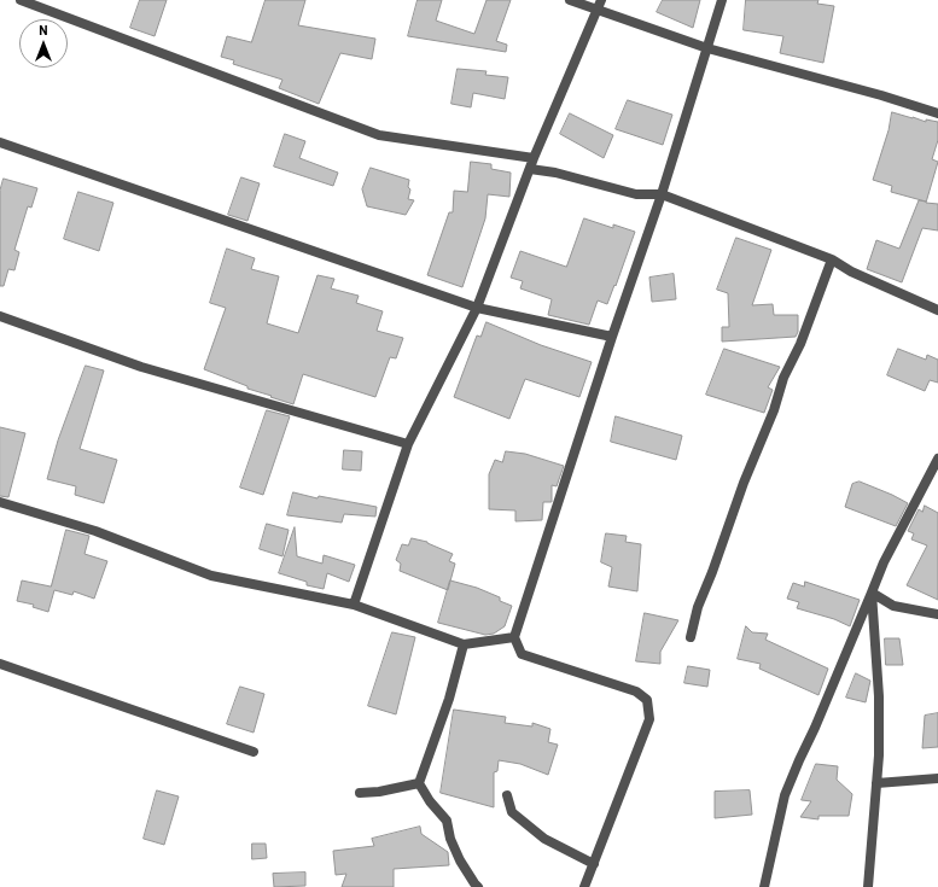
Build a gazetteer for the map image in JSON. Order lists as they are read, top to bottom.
{
  "north": "top"
}
